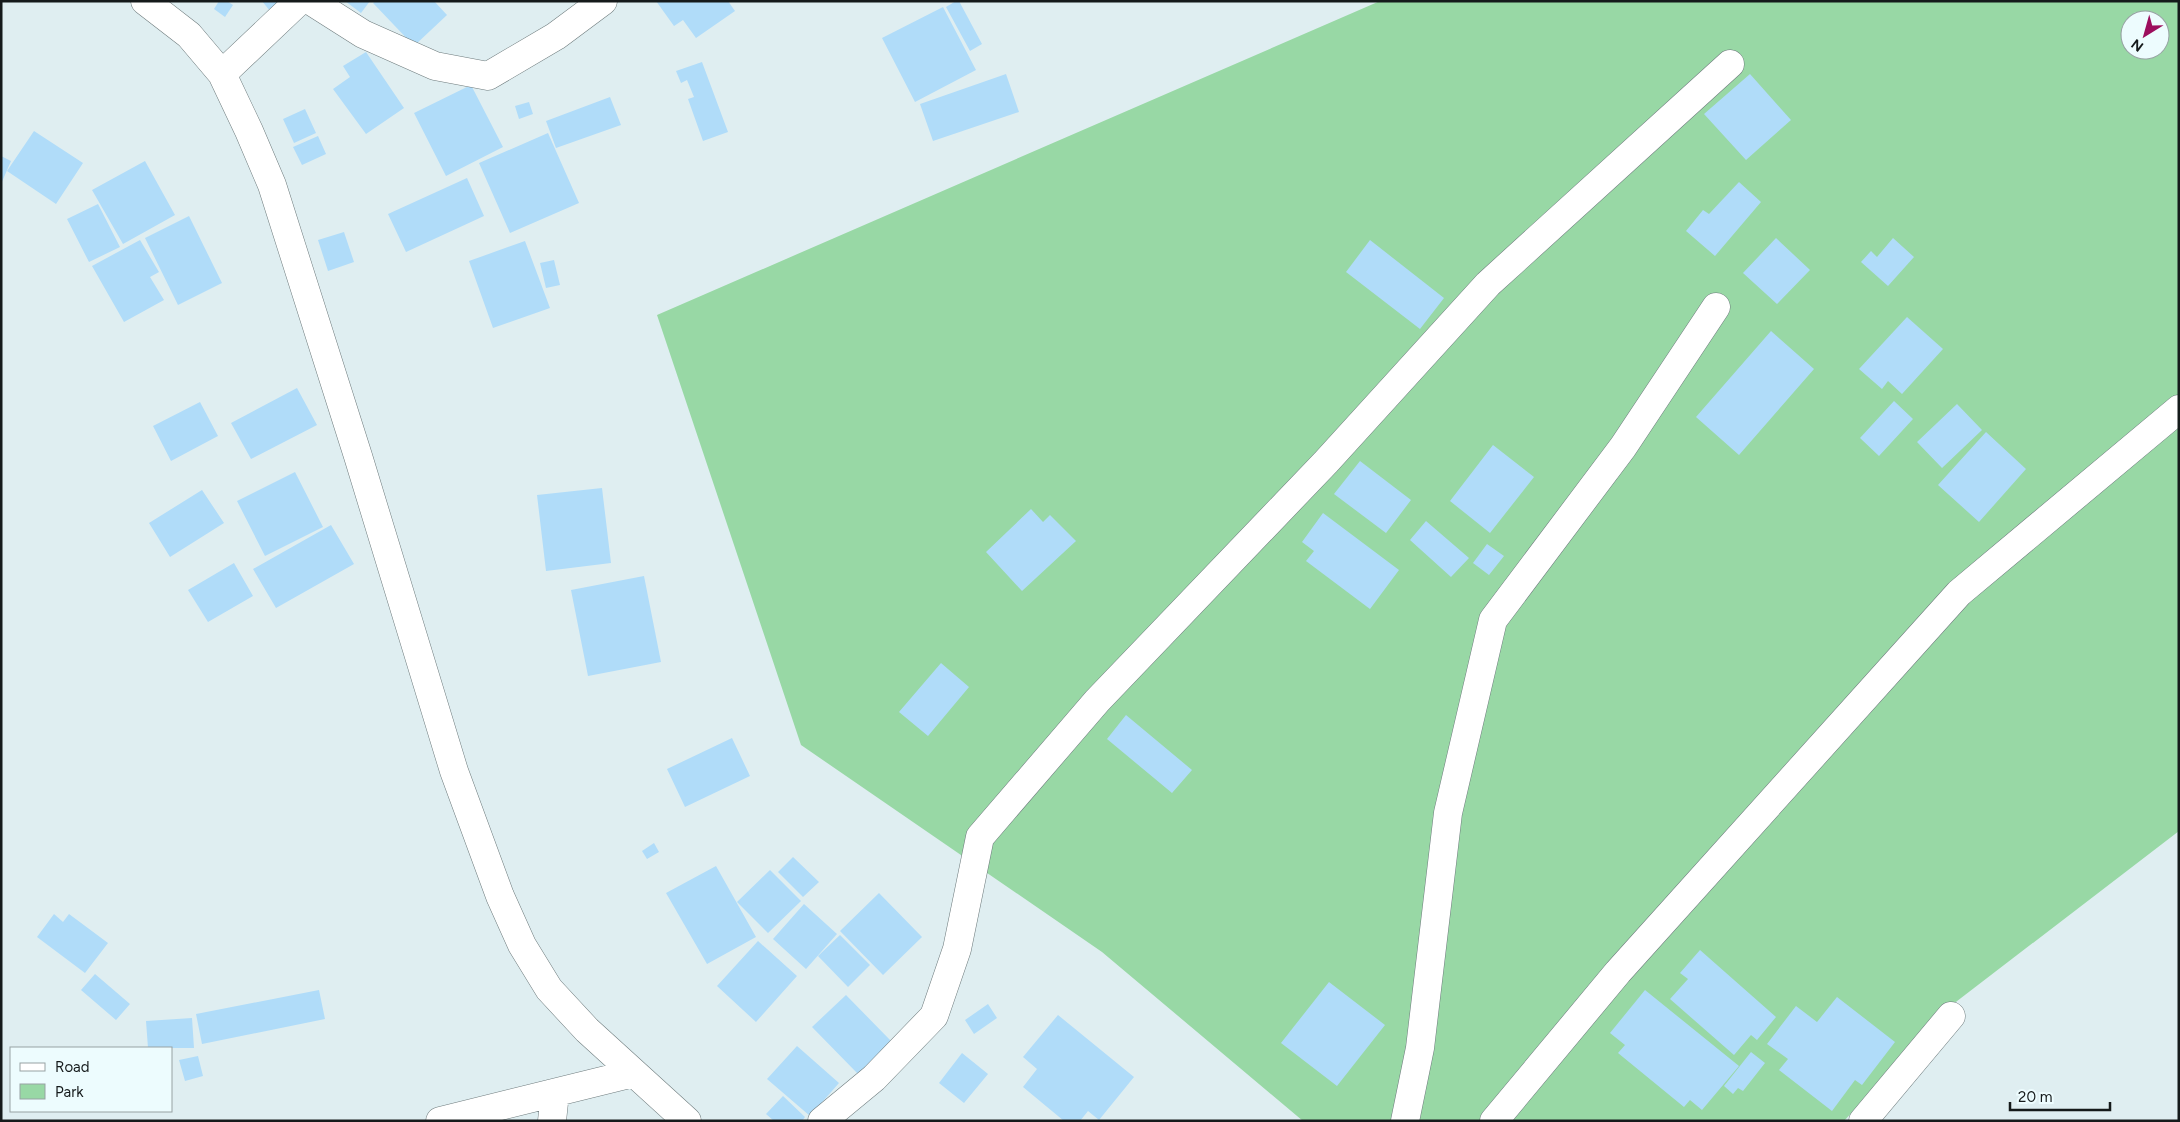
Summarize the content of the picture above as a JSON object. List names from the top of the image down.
{
  "legend": ["Road", "Park"],
  "scale_bar": "20 m",
  "north": "bottom left"
}
